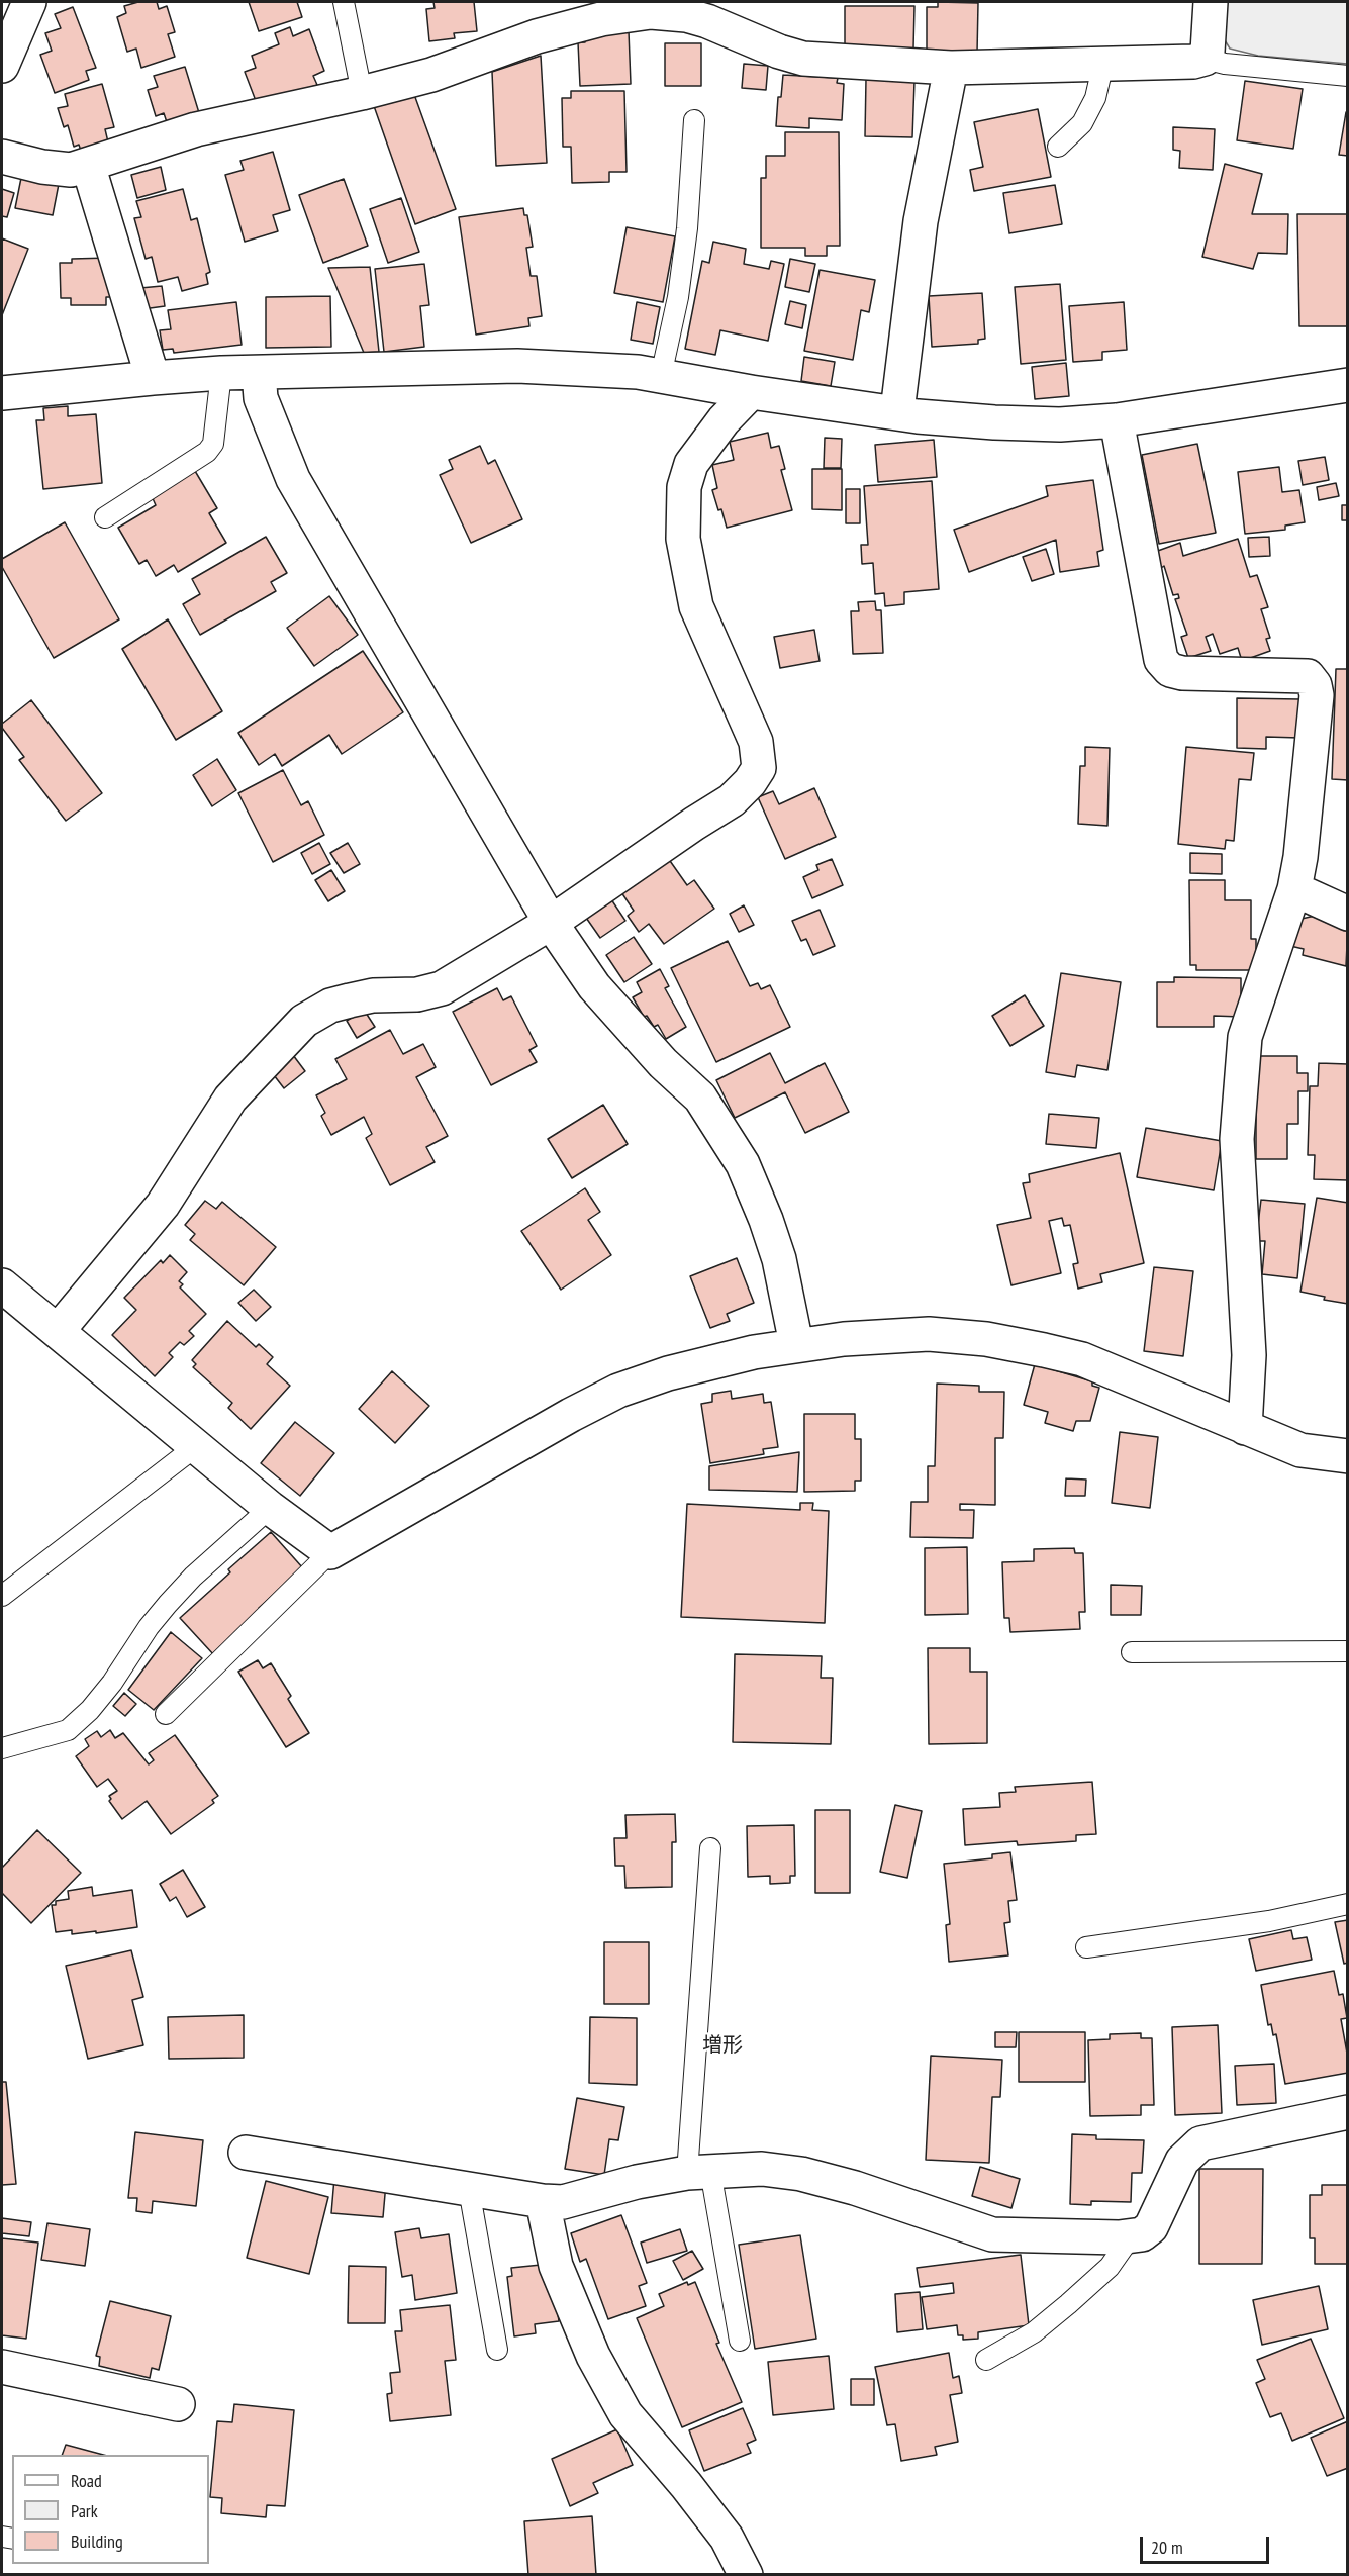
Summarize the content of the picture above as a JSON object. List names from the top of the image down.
{
  "districts": ["増形"],
  "legend": ["Road", "Park", "Building"],
  "scale_bar": "20 m"
}
